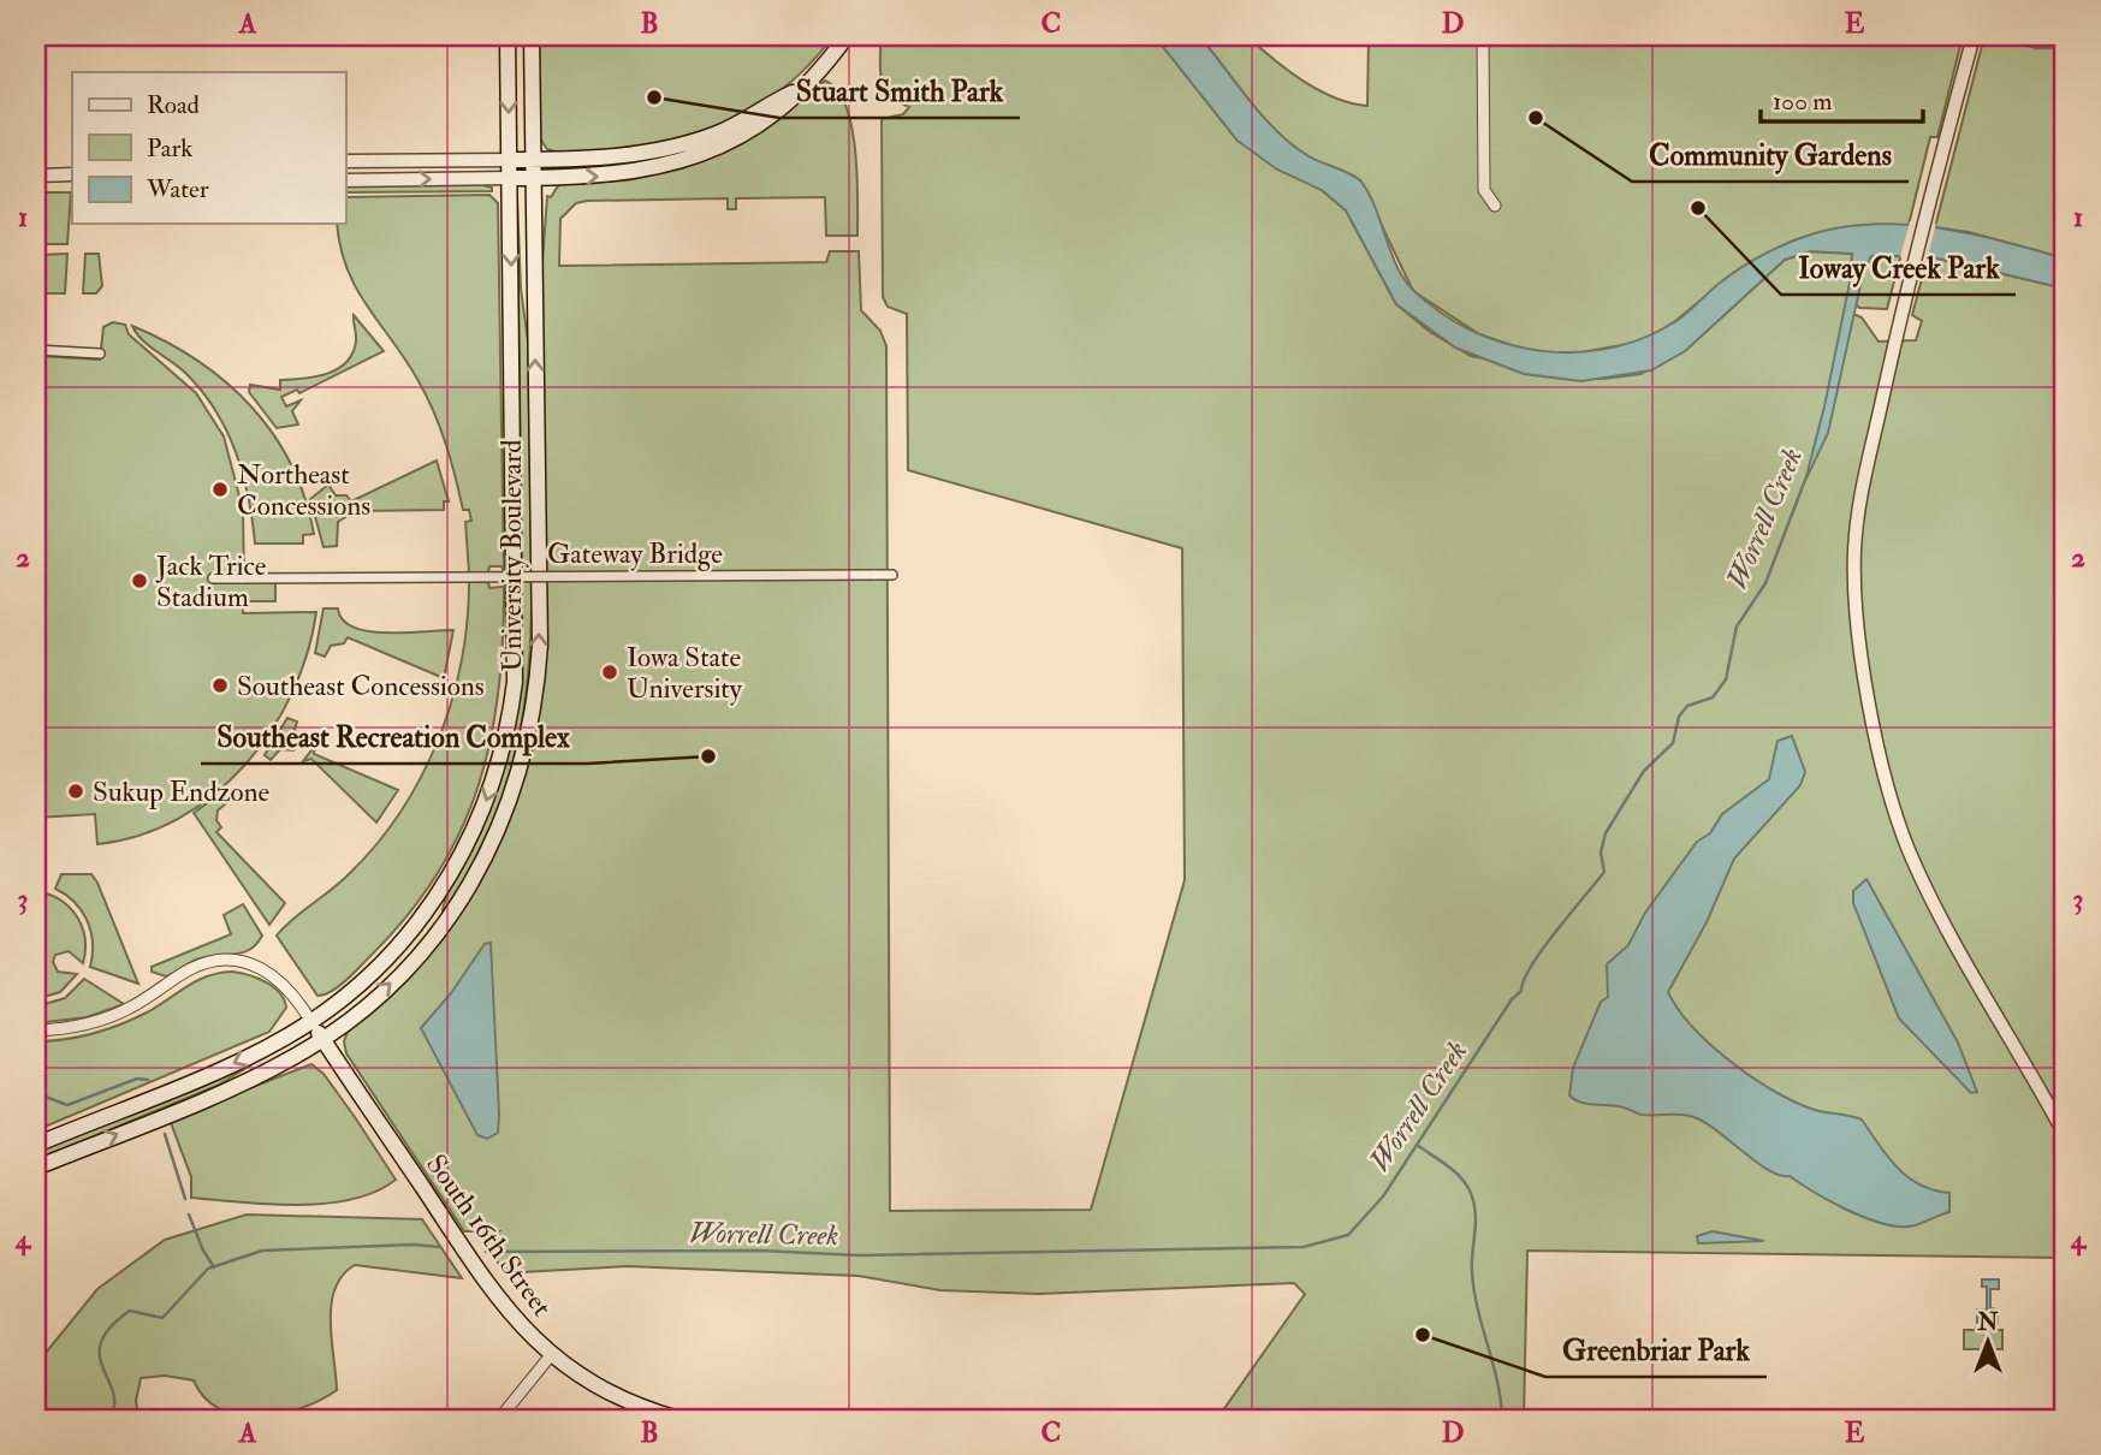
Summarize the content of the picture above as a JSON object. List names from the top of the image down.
{
  "streets": {
    "main road": ["University Boulevard", "South 16th Street"],
    "street": ["Gateway Bridge"]
  },
  "crossings": [
    ["University Boulevard", "South 16th Street"]
  ],
  "water": ["Worrell Creek"],
  "places": [
    "Stuart Smith Park",
    "Community Gardens",
    "Ioway Creek Park",
    "Northeast Concessions",
    "Jack Trice Stadium",
    "Iowa State University",
    "Southeast Concessions",
    "Southeast Recreation Complex",
    "Sukup Endzone",
    "Greenbriar Park"
  ],
  "legend": ["Road", "Park", "Water"],
  "scale_bar": "100 m",
  "north": "top",
  "grid": {
    "columns": [
      "A",
      "B",
      "C",
      "D",
      "E"
    ],
    "rows": [
      "1",
      "2",
      "3",
      "4"
    ]
  }
}
